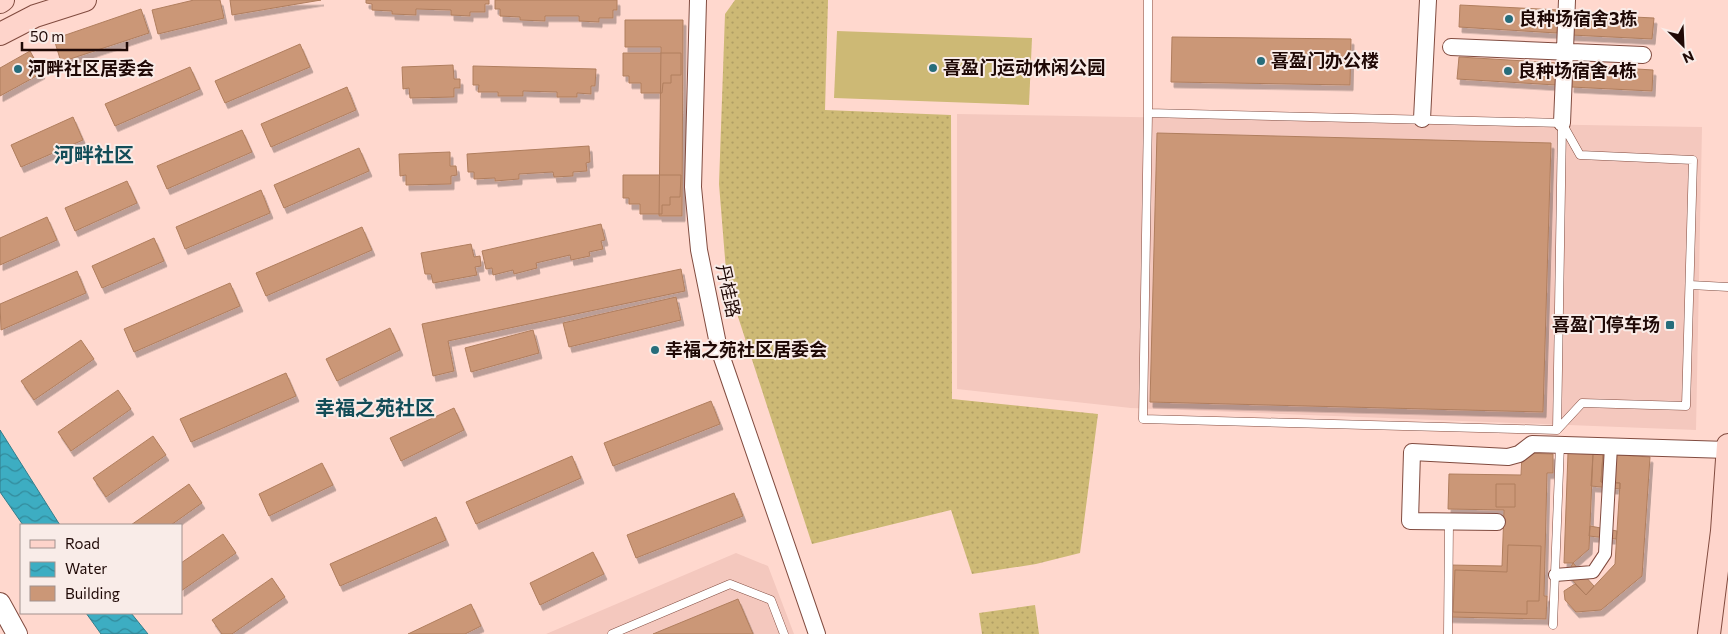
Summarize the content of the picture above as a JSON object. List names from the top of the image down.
{
  "streets": {
    "street": ["丹桂路"]
  },
  "districts": ["河畔社区", "幸福之苑社区"],
  "places": {
    "other": [
      "良种场宿舍3栋",
      "喜盈门办公楼",
      "喜盈门运动休闲公园",
      "河畔社区居委会",
      "良种场宿舍4栋",
      "幸福之苑社区居委会"
    ],
    "transit": ["喜盈门停车场"]
  },
  "legend": ["Road", "Water", "Building"],
  "scale_bar": "50 m",
  "north": "bottom right"
}
